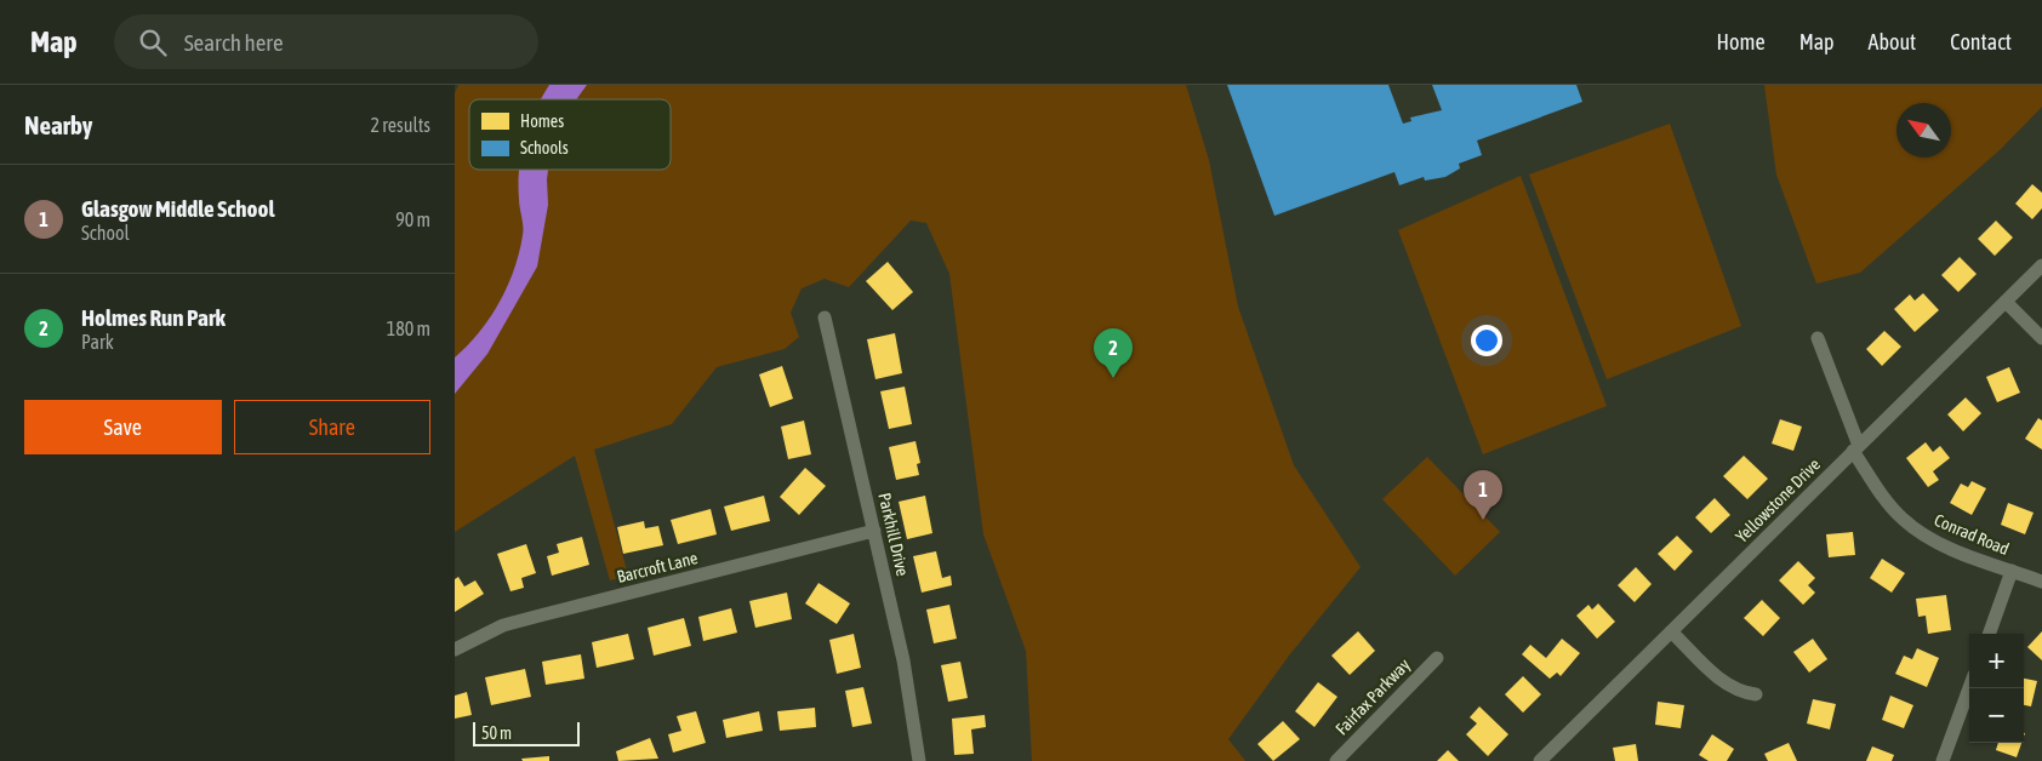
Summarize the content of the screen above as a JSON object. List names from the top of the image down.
{
  "streets": {
    "street": [
      "Yellowstone Drive",
      "Parkhill Drive",
      "Conrad Road",
      "Barcroft Lane",
      "Fairfax Parkway"
    ]
  },
  "crossings": [
    ["Yellowstone Drive", "Conrad Road"],
    ["Parkhill Drive", "Barcroft Lane"]
  ],
  "legend": ["Homes", "Schools"],
  "scale_bar": "50 m",
  "north": "top left",
  "page": {
    "header": "Map",
    "search": "Search here",
    "nav": [
      "Home",
      "Map",
      "About",
      "Contact"
    ],
    "heading": ["Nearby", "2 results"],
    "list": [
      {
        "mark": "1",
        "name": "Glasgow Middle School",
        "note": "School",
        "value": "90 m"
      },
      {
        "mark": "2",
        "name": "Holmes Run Park",
        "note": "Park",
        "value": "180 m"
      }
    ],
    "pins": ["2", "1"],
    "buttons": ["Save", "Share"],
    "map_buttons": ["+", "−"],
    "scale": "50 m"
  }
}
